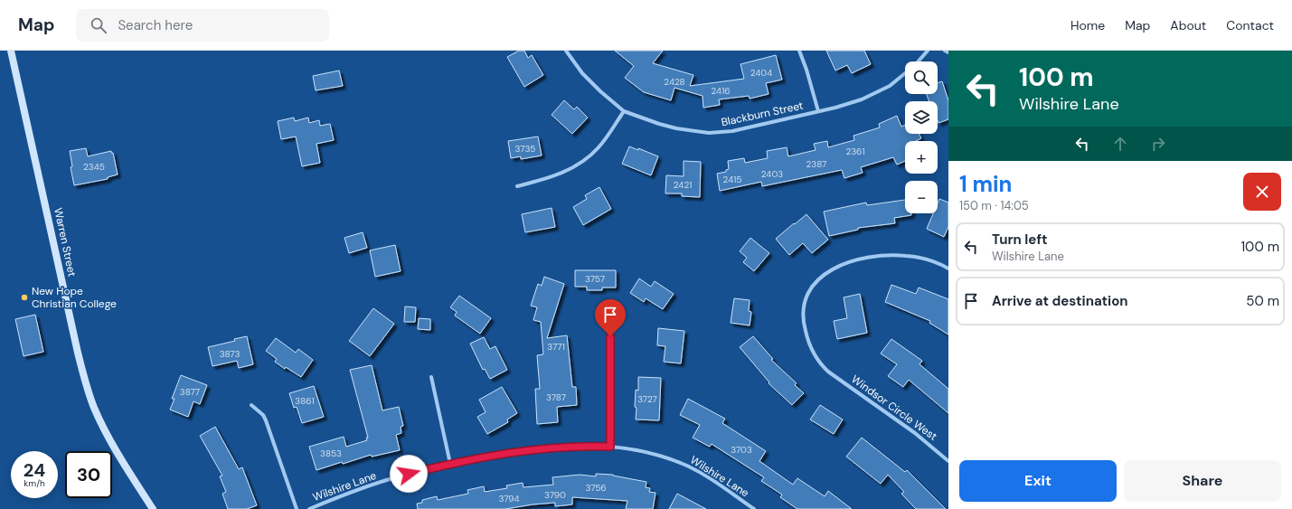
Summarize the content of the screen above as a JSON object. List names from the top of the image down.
{
  "streets": {
    "street": [
      "Blackburn Street",
      "Warren Street",
      "Windsor Circle West",
      "Wilshire Lane"
    ]
  },
  "places": ["New Hope Christian College"],
  "house_numbers": [
    "2404",
    "2428",
    "2416",
    "3735",
    "2361",
    "2387",
    "2345",
    "2403",
    "2415",
    "2421",
    "3757",
    "3771",
    "3873",
    "3877",
    "3787",
    "3727",
    "3861",
    "3703",
    "3853",
    "3756",
    "3790",
    "3794"
  ],
  "page": {
    "header": "Map",
    "search": "Search here",
    "nav": [
      "Home",
      "Map",
      "About",
      "Contact"
    ],
    "turn": ["100 m", "Wilshire Lane"],
    "map_buttons": ["+", "−"],
    "heading": ["1 min", "150 m · 14:05"],
    "list": [
      {
        "name": "Turn left",
        "note": "Wilshire Lane",
        "value": "100 m"
      },
      {
        "name": "Arrive at destination",
        "value": "50 m"
      }
    ],
    "speed": "24 km/h",
    "limit": "30",
    "buttons": ["Exit", "Share"]
  }
}
